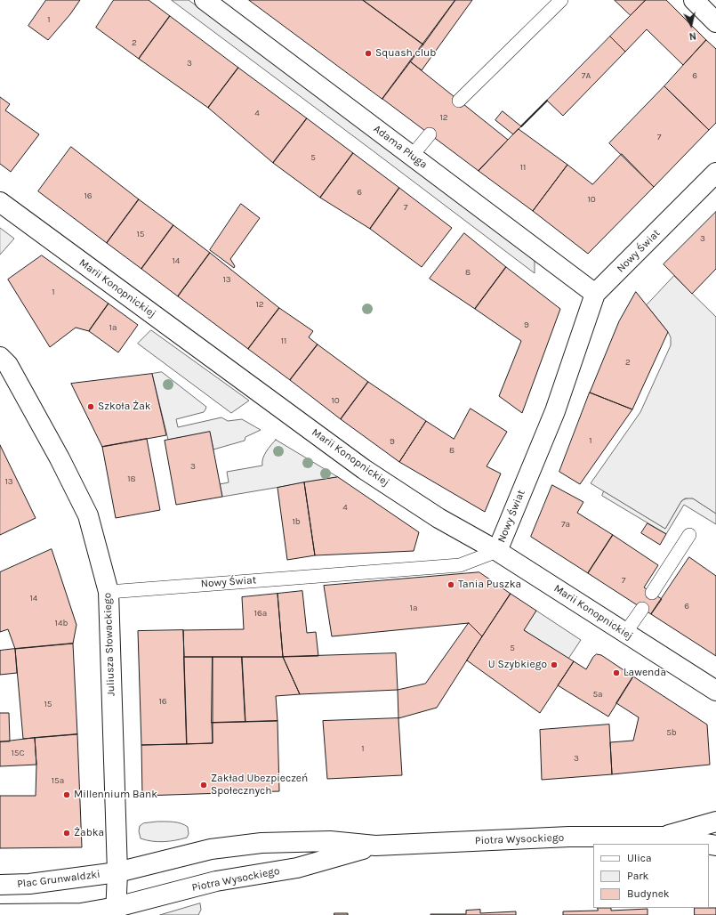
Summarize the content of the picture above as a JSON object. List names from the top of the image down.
{
  "streets": {
    "street": [
      "Adama Pługa",
      "Nowy Świat",
      "Marii Konopnickiej",
      "Juliusza Słowackiego",
      "Piotra Wysockiego",
      "Plac Grunwaldzki"
    ]
  },
  "crossings": [
    ["Adama Pługa", "Nowy Świat"],
    ["Nowy Świat", "Marii Konopnickiej"],
    ["Nowy Świat", "Juliusza Słowackiego"],
    ["Juliusza Słowackiego", "Piotra Wysockiego"],
    ["Juliusza Słowackiego", "Plac Grunwaldzki"],
    ["Piotra Wysockiego", "Plac Grunwaldzki"]
  ],
  "places": [
    "Squash club",
    "Szkoła Żak",
    "Tania Puszka",
    "U Szybkiego",
    "Lawenda",
    "Zakład Ubezpieczeń Społecznych",
    "Millennium Bank",
    "Żabka"
  ],
  "house_numbers": [
    "1",
    "2",
    "3",
    "7A",
    "6",
    "4",
    "12",
    "7",
    "5",
    "11",
    "6",
    "16",
    "10",
    "7",
    "15",
    "3",
    "14",
    "8",
    "13",
    "1",
    "12",
    "9",
    "1a",
    "11",
    "2",
    "10",
    "1",
    "9",
    "8",
    "3",
    "18",
    "13",
    "4",
    "1b",
    "7a",
    "7",
    "14",
    "6",
    "1a",
    "16a",
    "14b",
    "5",
    "5a",
    "16",
    "15",
    "5b",
    "1",
    "15C",
    "3",
    "15a"
  ],
  "legend": ["Ulica", "Park", "Budynek"],
  "north": "bottom"
}
